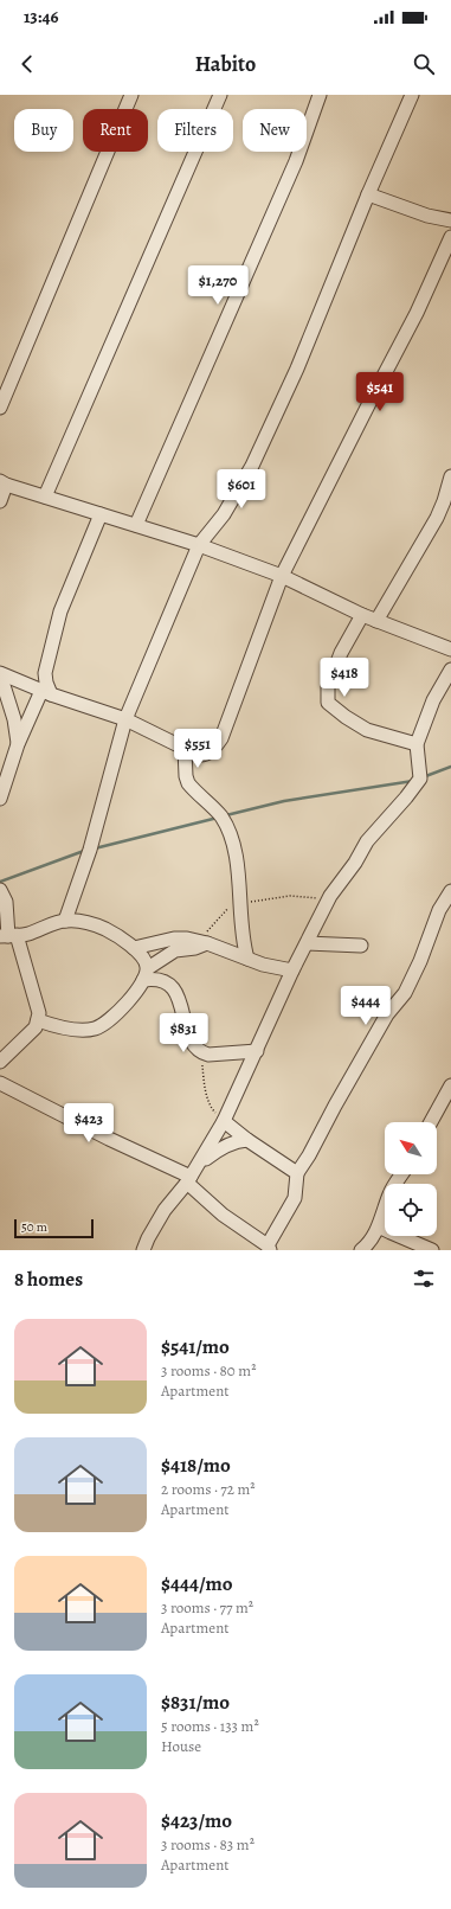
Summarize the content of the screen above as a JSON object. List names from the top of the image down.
{
  "scale_bar": "50 m",
  "north": "top left",
  "page": {
    "status": "13:46",
    "header": "Habito",
    "chip": [
      "Buy",
      "Rent",
      "Filters",
      "New"
    ],
    "price": [
      "$1,270",
      "$541",
      "$601",
      "$418",
      "$551",
      "$444",
      "$831",
      "$423"
    ],
    "scale": "50 m",
    "heading": "8 homes",
    "list": [
      {
        "name": "$541/mo",
        "note": "3 rooms · 80 m² · Apartment"
      },
      {
        "name": "$418/mo",
        "note": "2 rooms · 72 m² · Apartment"
      },
      {
        "name": "$444/mo",
        "note": "3 rooms · 77 m² · Apartment"
      },
      {
        "name": "$831/mo",
        "note": "5 rooms · 133 m² · House"
      },
      {
        "name": "$423/mo",
        "note": "3 rooms · 83 m² · Apartment"
      }
    ]
  }
}
